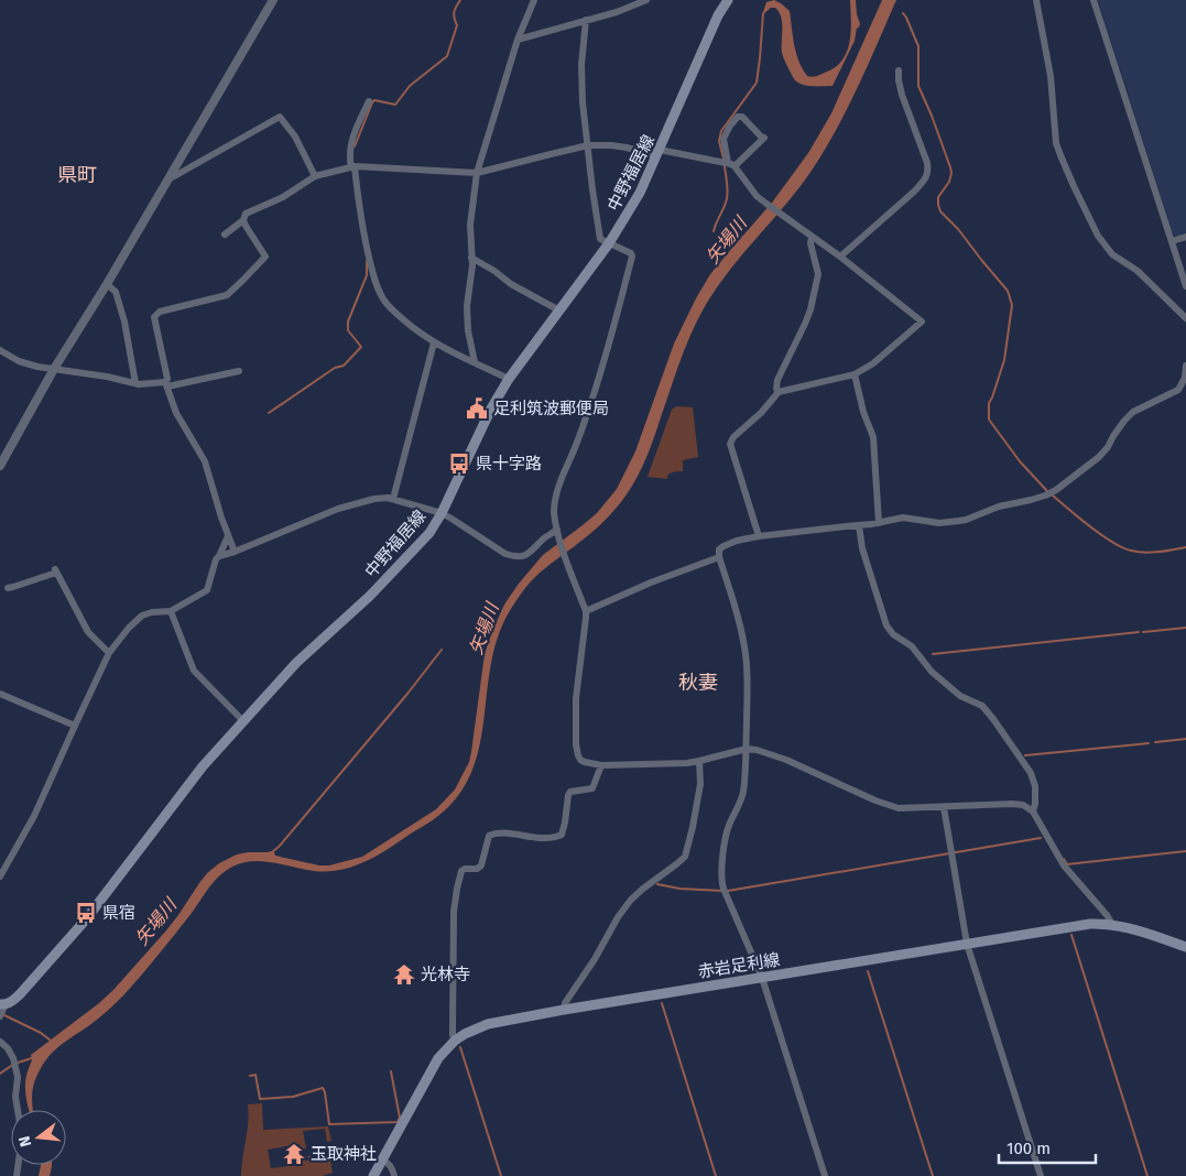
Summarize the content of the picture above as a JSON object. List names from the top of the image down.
{
  "streets": {
    "main road": ["中野福居線", "赤岩足利線"]
  },
  "districts": ["県町", "秋妻"],
  "water": ["矢場川"],
  "places": {
    "public building": ["足利筑波郵便局"],
    "bus stop": ["県十字路", "県宿"],
    "temple": ["光林寺", "玉取神社"]
  },
  "scale_bar": "100 m",
  "north": "left"
}
